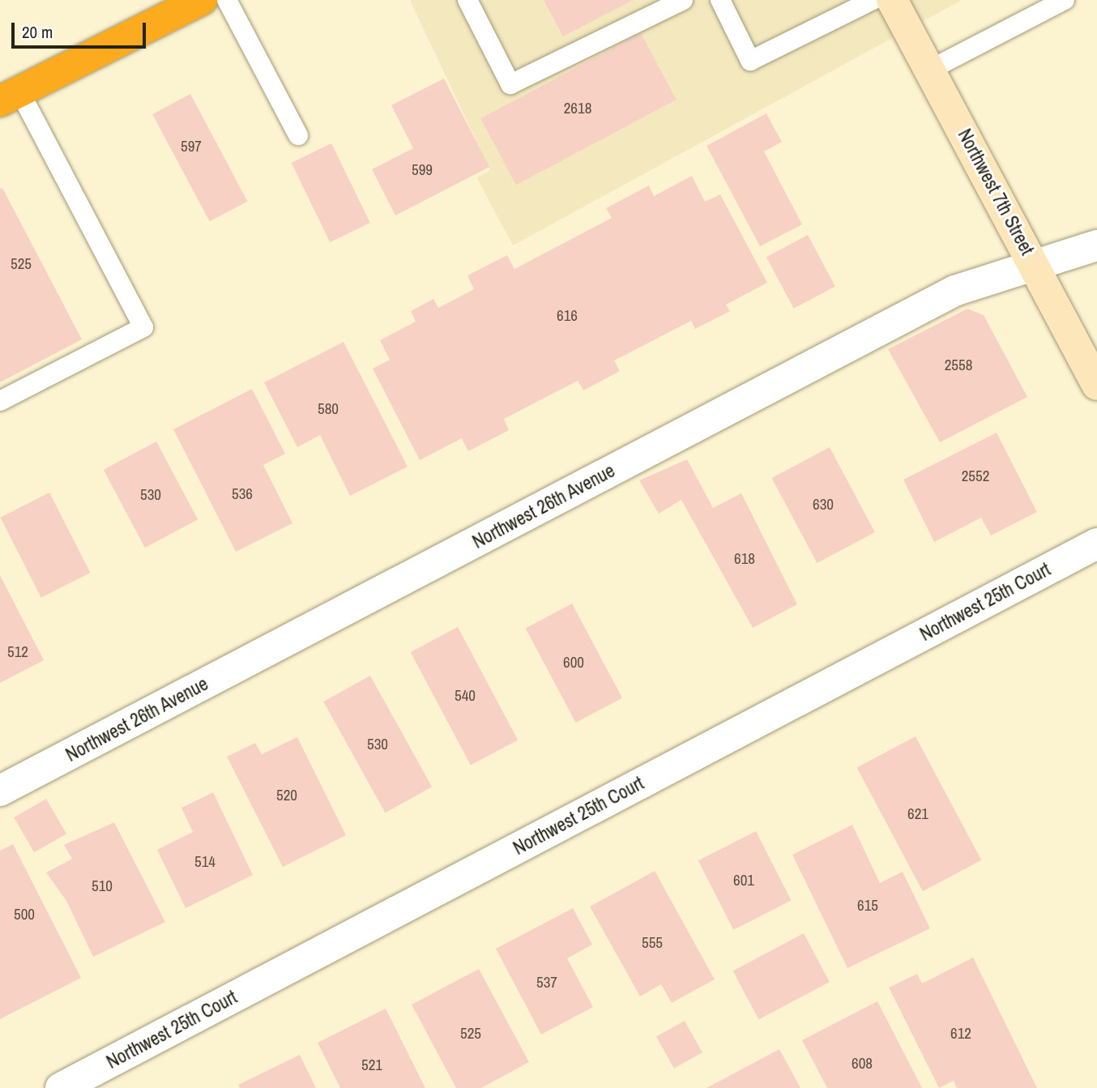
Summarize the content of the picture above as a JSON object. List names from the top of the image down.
{
  "streets": {
    "main road": ["Northwest 7th Street"],
    "street": ["Northwest 26th Avenue", "Northwest 25th Court"]
  },
  "crossings": [
    ["Northwest 7th Street", "Northwest 26th Avenue"]
  ],
  "house_numbers": [
    "2618",
    "597",
    "599",
    "525",
    "616",
    "2558",
    "580",
    "2552",
    "536",
    "530",
    "630",
    "618",
    "512",
    "600",
    "540",
    "530",
    "520",
    "621",
    "514",
    "601",
    "510",
    "615",
    "500",
    "555",
    "537",
    "525",
    "612",
    "608",
    "521"
  ],
  "scale_bar": "20 m"
}
